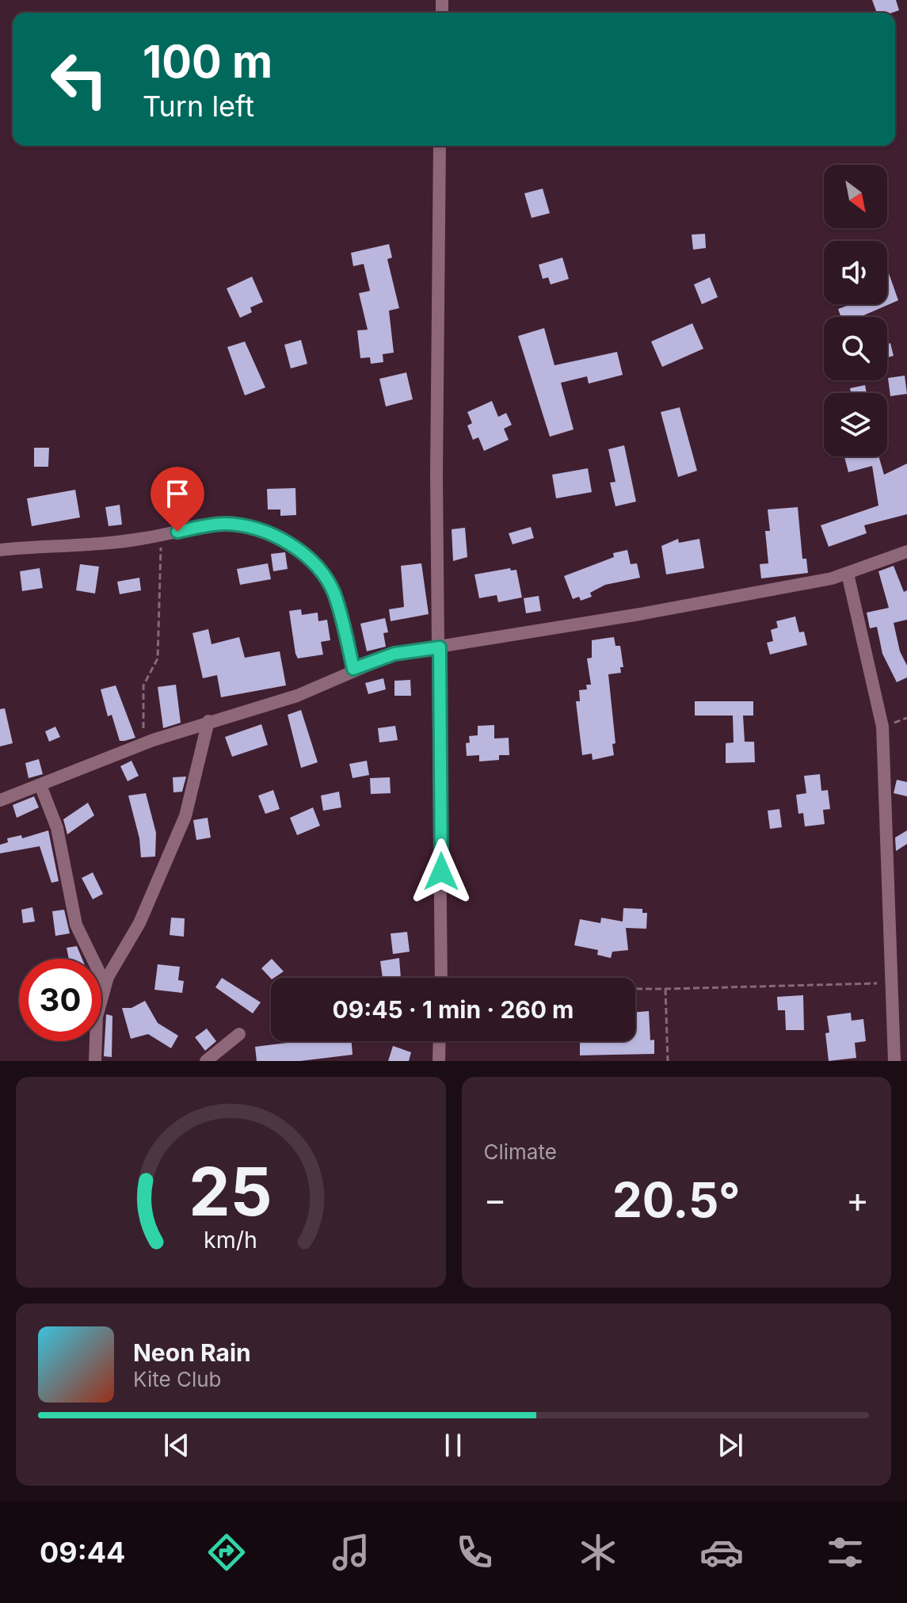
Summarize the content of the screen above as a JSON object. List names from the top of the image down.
{
  "north": "bottom right",
  "page": {
    "turn": ["100 m", "Turn left"],
    "limit": "30",
    "trip": "09:45 · 1 min · 260 m",
    "tile": "Climate",
    "heat": ["−", "20.5°", "+"],
    "song": ["Neon Rain", "Kite Club"],
    "tabs": "09:44",
    "gauge": ["25", "km/h"]
  }
}
